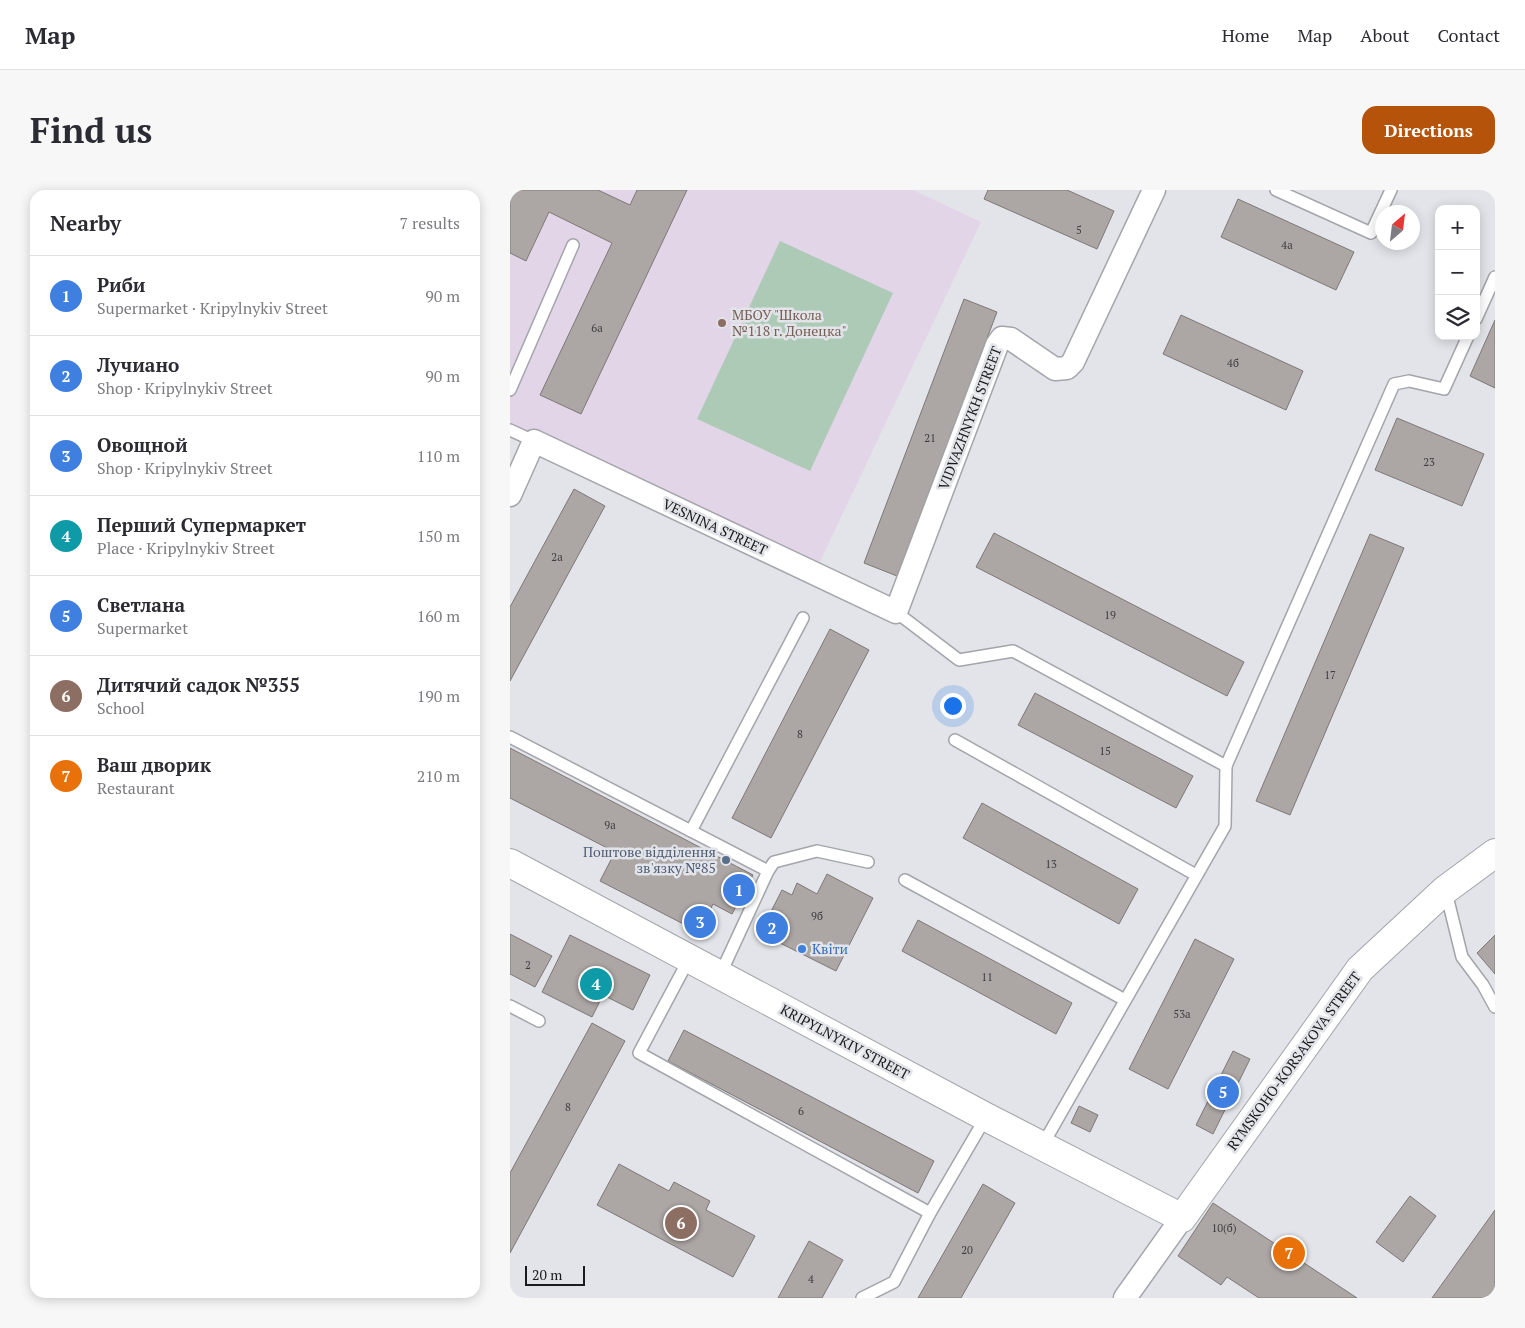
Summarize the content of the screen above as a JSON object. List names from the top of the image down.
{
  "streets": {
    "street": [
      "VIDVAZHNYKH STREET",
      "VESNINA STREET",
      "KRIPYLNYKIV STREET",
      "RYMSKOHO-KORSAKOVA STREET"
    ]
  },
  "crossings": [
    ["VIDVAZHNYKH STREET", "VESNINA STREET"],
    ["KRIPYLNYKIV STREET", "RYMSKOHO-KORSAKOVA STREET"]
  ],
  "places": ["МБОУ \"Школа №118 г. Донецка\"", "Поштове відділення зв'язку №85", "Квіти"],
  "house_numbers": [
    "5",
    "4а",
    "6а",
    "4б",
    "21",
    "23",
    "2а",
    "19",
    "17",
    "8",
    "15",
    "9а",
    "13",
    "9б",
    "2",
    "11",
    "53а",
    "8",
    "6",
    "10(б)",
    "20",
    "4"
  ],
  "scale_bar": "20 m",
  "north": "top right",
  "page": {
    "header": "Map",
    "nav": [
      "Home",
      "Map",
      "About",
      "Contact"
    ],
    "buttons": "Directions",
    "title": "Find us",
    "heading": ["Nearby", "7 results"],
    "map_buttons": ["+", "−"],
    "list": [
      {
        "mark": "1",
        "name": "Риби",
        "note": "Supermarket · Kripylnykiv Street",
        "value": "90 m"
      },
      {
        "mark": "2",
        "name": "Лучиано",
        "note": "Shop · Kripylnykiv Street",
        "value": "90 m"
      },
      {
        "mark": "3",
        "name": "Овощной",
        "note": "Shop · Kripylnykiv Street",
        "value": "110 m"
      },
      {
        "mark": "4",
        "name": "Перший Супермаркет",
        "note": "Place · Kripylnykiv Street",
        "value": "150 m"
      },
      {
        "mark": "5",
        "name": "Светлана",
        "note": "Supermarket",
        "value": "160 m"
      },
      {
        "mark": "6",
        "name": "Дитячий садок №355",
        "note": "School",
        "value": "190 m"
      },
      {
        "mark": "7",
        "name": "Ваш дворик",
        "note": "Restaurant",
        "value": "210 m"
      }
    ],
    "pins": [
      "1",
      "3",
      "2",
      "4",
      "5",
      "6",
      "7"
    ],
    "scale": "20 m"
  }
}
